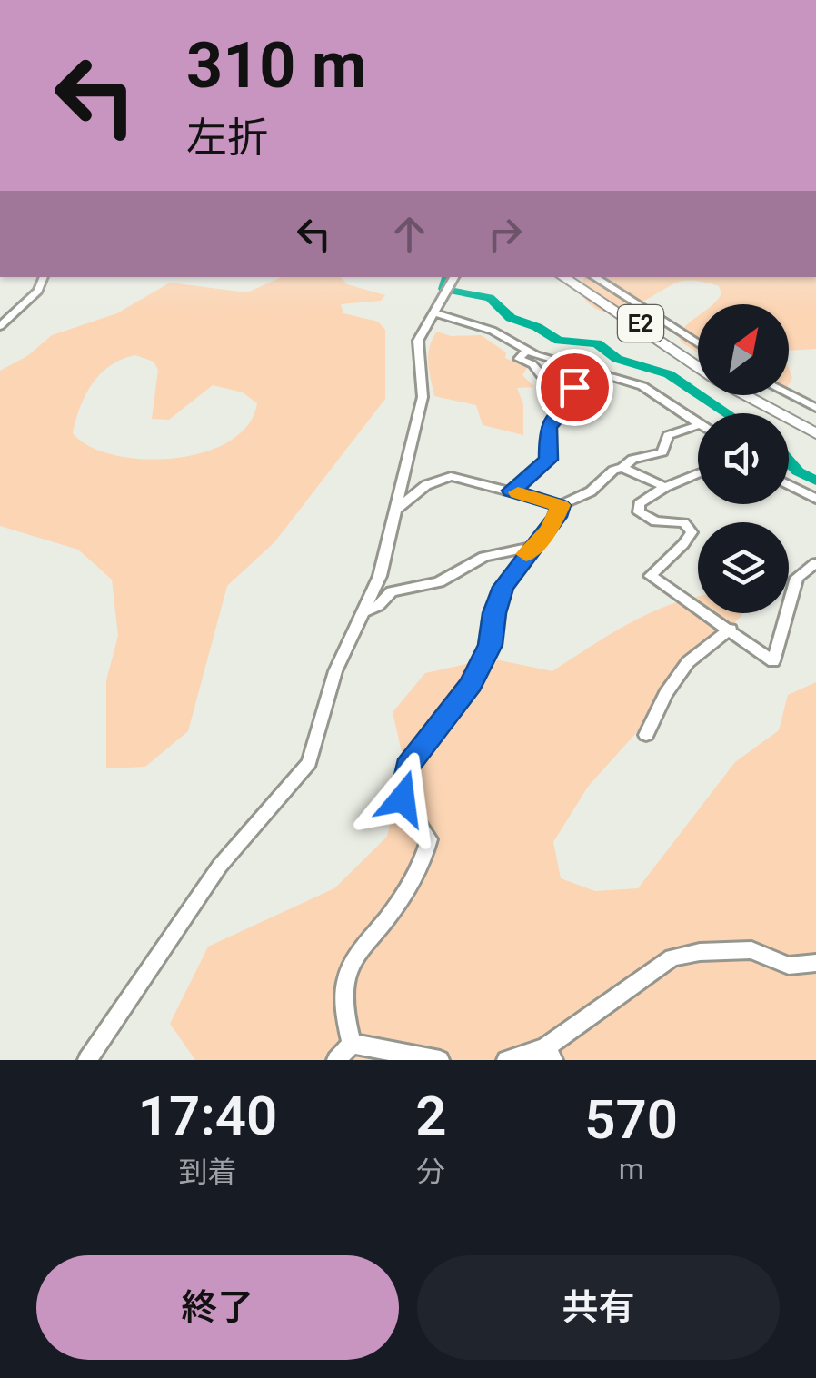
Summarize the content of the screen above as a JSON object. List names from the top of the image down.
{
  "streets": {
    "highway": ["E2"]
  },
  "north": "top right",
  "page": {
    "turn": ["310 m", "左折"],
    "eta": [
      "17:40",
      "到着",
      "2",
      "分",
      "570",
      "m"
    ],
    "buttons": ["終了", "共有"]
  }
}
